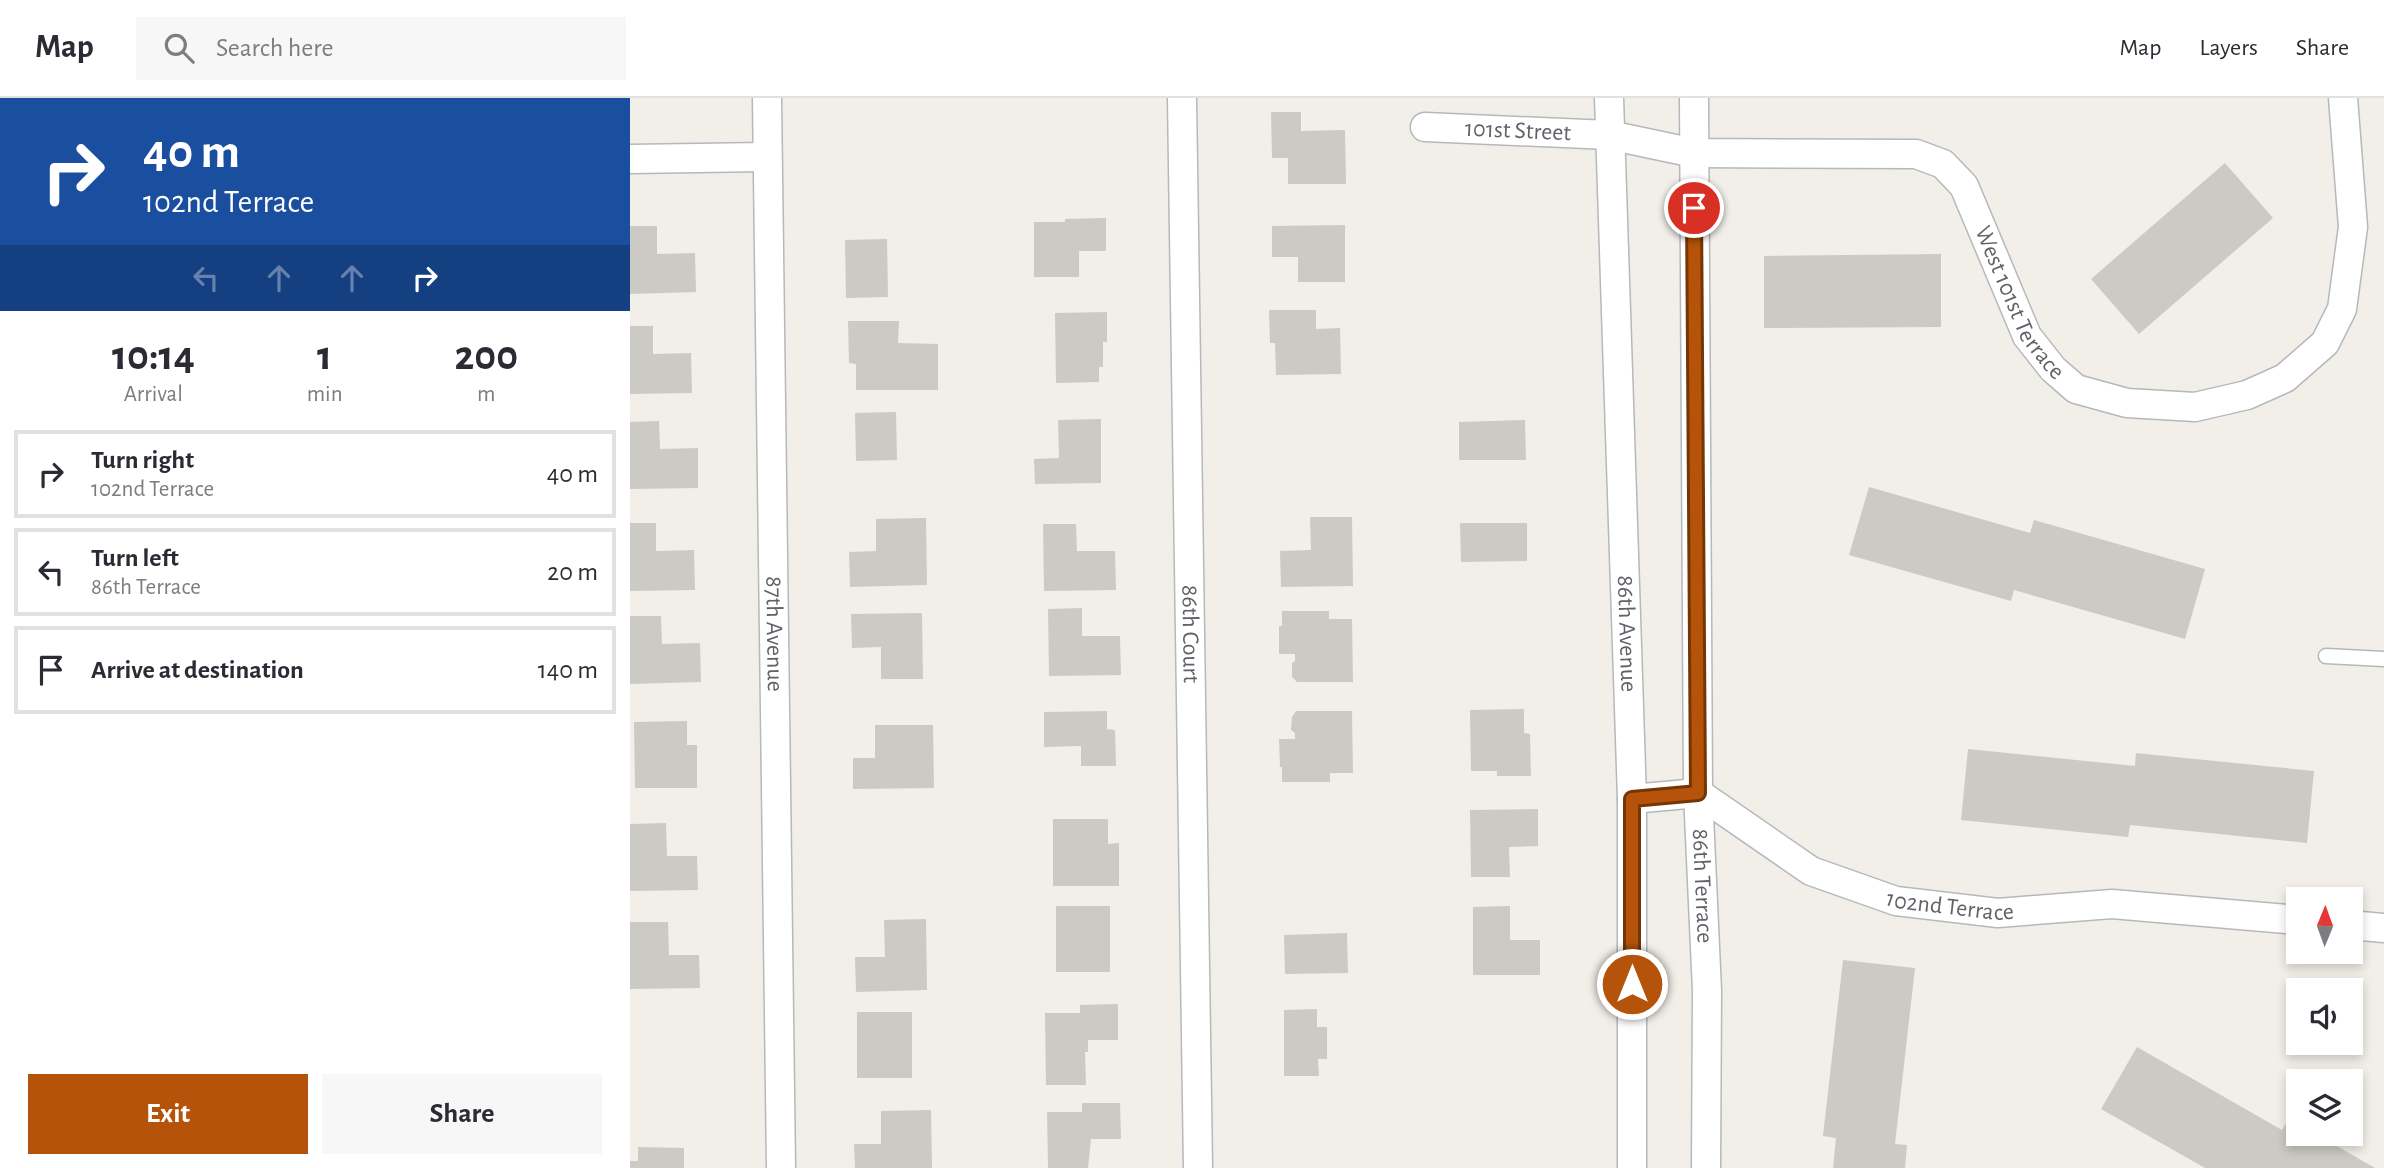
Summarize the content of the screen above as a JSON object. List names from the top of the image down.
{
  "streets": {
    "street": [
      "101st Street",
      "West 101st Terrace",
      "87th Avenue",
      "86th Court",
      "86th Avenue",
      "86th Terrace",
      "102nd Terrace"
    ]
  },
  "crossings": [
    ["101st Street", "West 101st Terrace"],
    ["101st Street", "86th Avenue"],
    ["West 101st Terrace", "86th Avenue"],
    ["West 101st Terrace", "86th Terrace"],
    ["86th Terrace", "102nd Terrace"]
  ],
  "north": "top",
  "page": {
    "header": "Map",
    "search": "Search here",
    "nav": ["Map", "Layers", "Share"],
    "turn": ["40 m", "102nd Terrace"],
    "eta": [
      "10:14",
      "Arrival",
      "1",
      "min",
      "200",
      "m"
    ],
    "list": [
      {
        "name": "Turn right",
        "note": "102nd Terrace",
        "value": "40 m"
      },
      {
        "name": "Turn left",
        "note": "86th Terrace",
        "value": "20 m"
      },
      {
        "name": "Arrive at destination",
        "value": "140 m"
      }
    ],
    "buttons": ["Exit", "Share"]
  }
}
